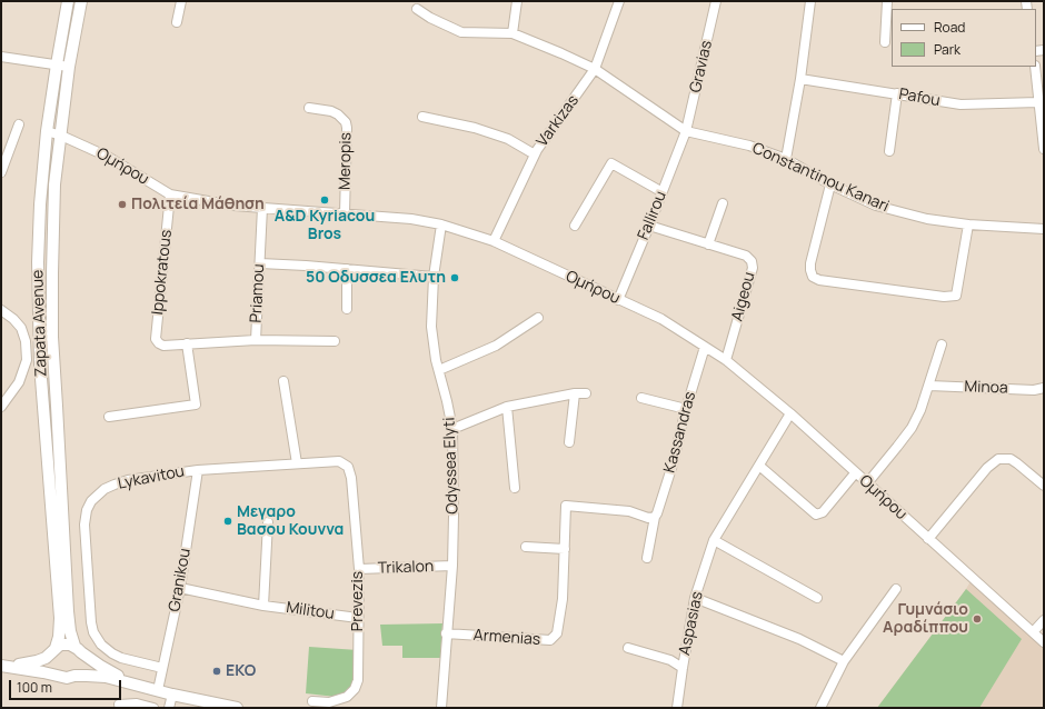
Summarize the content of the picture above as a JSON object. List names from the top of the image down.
{
  "streets": {
    "main road": ["Zapata Avenue"],
    "street": [
      "Gravias",
      "Pafou",
      "Varkizas",
      "Meropis",
      "Ομήρου",
      "Constantinou Kanari",
      "Fallirou",
      "Ippokratous",
      "Priamou",
      "Aigeou",
      "Minoa",
      "Kassandras",
      "Odyssea Elyti",
      "Lykavitou",
      "Trikalon",
      "Granikou",
      "Prevezis",
      "Militou",
      "Aspasias",
      "Armenias"
    ]
  },
  "crossings": [
    ["Gravias", "Constantinou Kanari"],
    ["Gravias", "Fallirou"],
    ["Varkizas", "Ομήρου"],
    ["Varkizas", "Constantinou Kanari"],
    ["Meropis", "Ομήρου"],
    ["Ομήρου", "Fallirou"],
    ["Ομήρου", "Ippokratous"],
    ["Ομήρου", "Priamou"],
    ["Ομήρου", "Aigeou"],
    ["Ομήρου", "Zapata Avenue"],
    ["Ομήρου", "Kassandras"],
    ["Ομήρου", "Odyssea Elyti"],
    ["Ομήρου", "Aspasias"],
    ["Constantinou Kanari", "Fallirou"],
    ["Fallirou", "Aigeou"],
    ["Ippokratous", "Priamou"],
    ["Kassandras", "Armenias"],
    ["Odyssea Elyti", "Trikalon"],
    ["Odyssea Elyti", "Armenias"],
    ["Lykavitou", "Granikou"],
    ["Lykavitou", "Prevezis"],
    ["Trikalon", "Prevezis"],
    ["Granikou", "Militou"],
    ["Prevezis", "Militou"]
  ],
  "places": [
    "A&D Kyriacou Bros",
    "Πολιτεία Μάθηση",
    "50 Οδυσσεα Ελυτη",
    "Μεγαρο Βασου Κουννα",
    "Γυμνάσιο Αραδίππου",
    "EKO"
  ],
  "legend": ["Road", "Park"],
  "scale_bar": "100 m"
}
